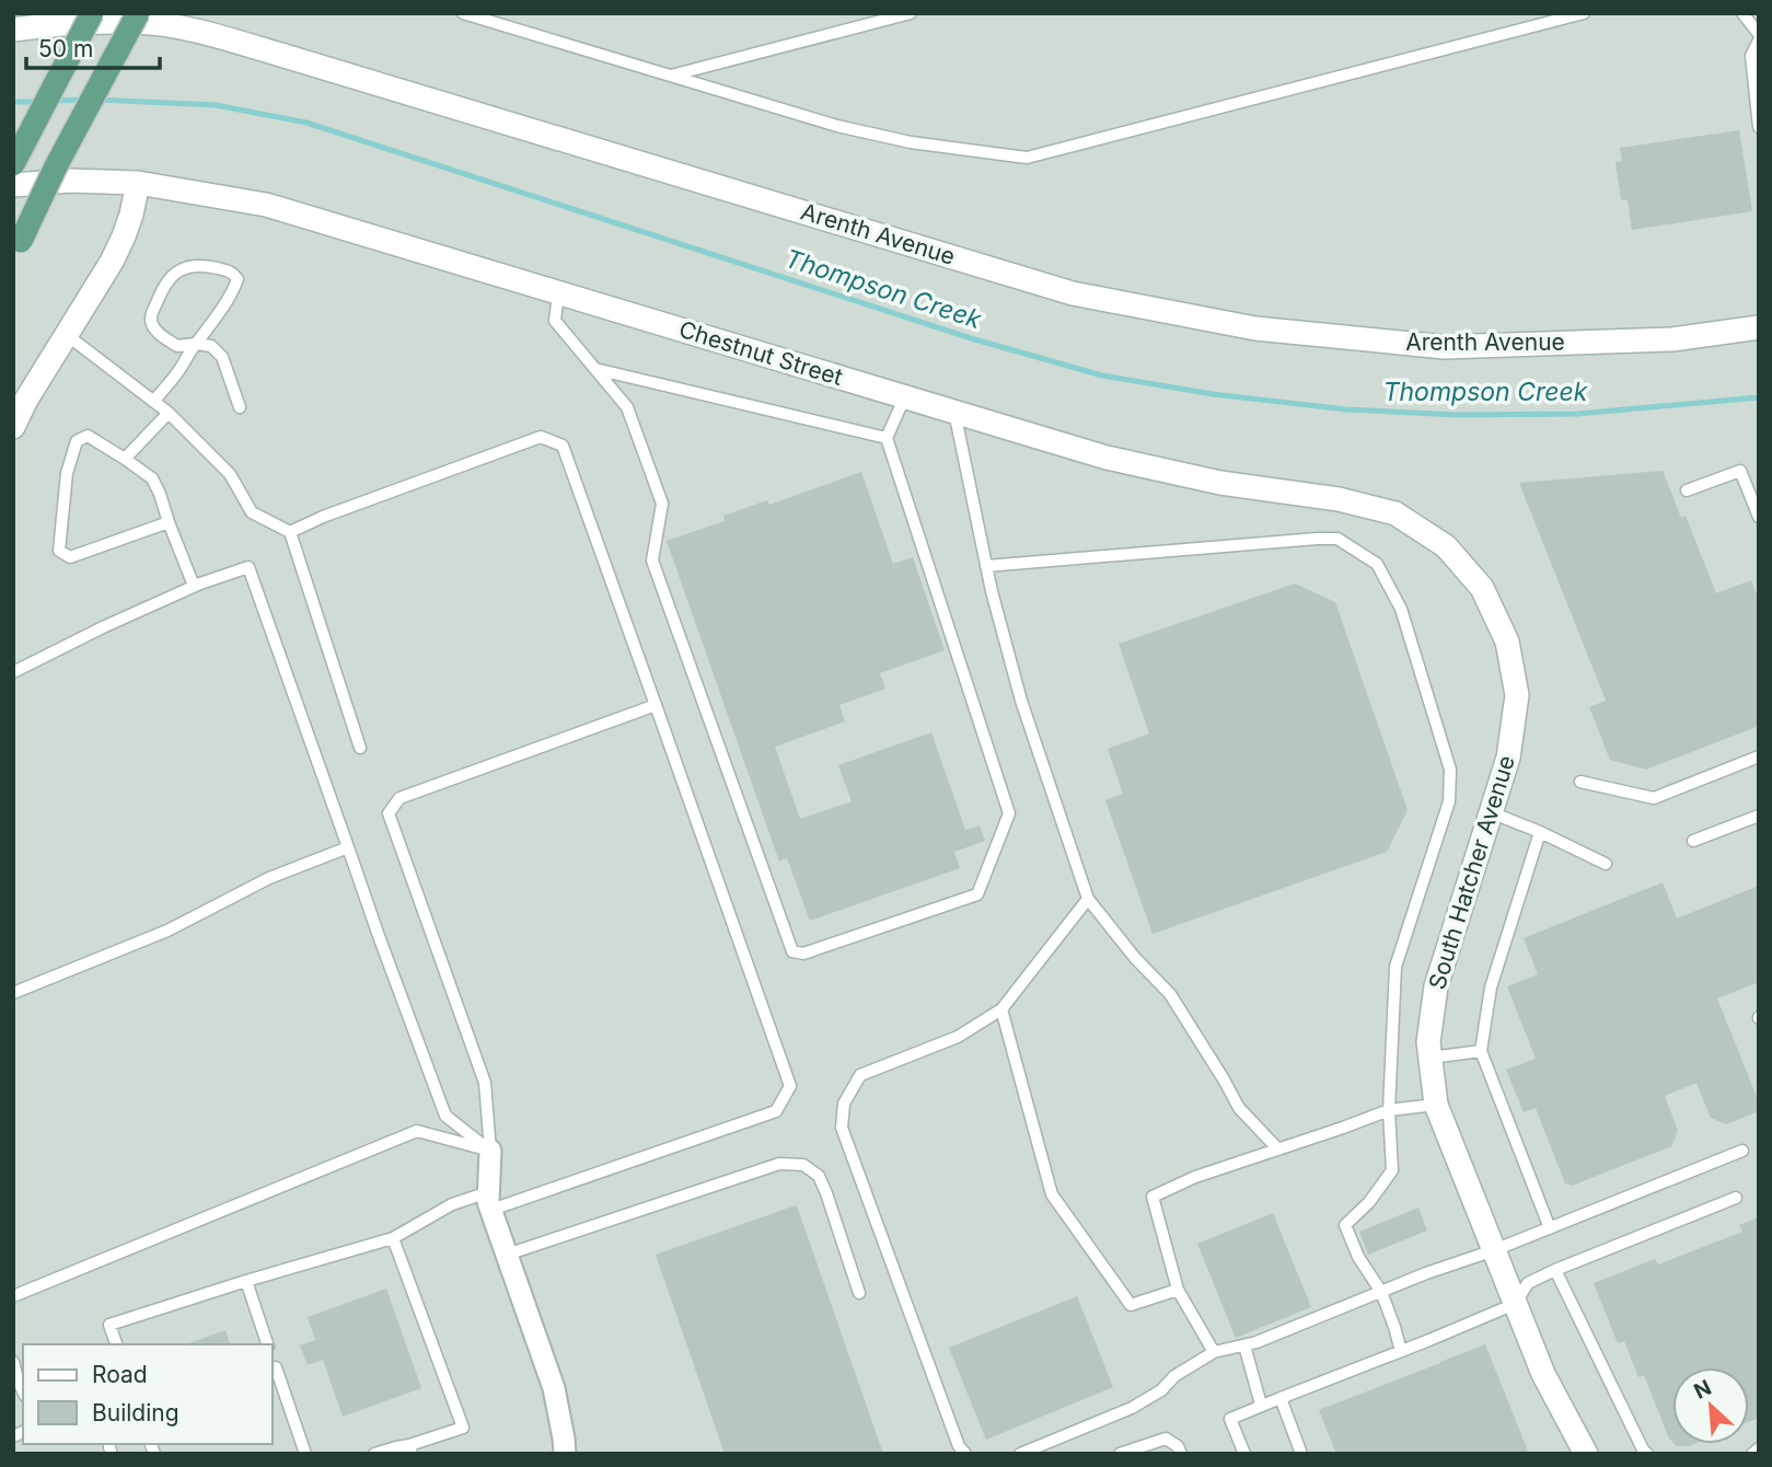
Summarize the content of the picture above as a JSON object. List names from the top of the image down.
{
  "streets": {
    "street": ["Arenth Avenue", "Chestnut Street", "South Hatcher Avenue"]
  },
  "crossings": [
    ["Chestnut Street", "South Hatcher Avenue"]
  ],
  "water": ["Thompson Creek"],
  "legend": ["Road", "Building"],
  "scale_bar": "50 m",
  "north": "top left"
}
